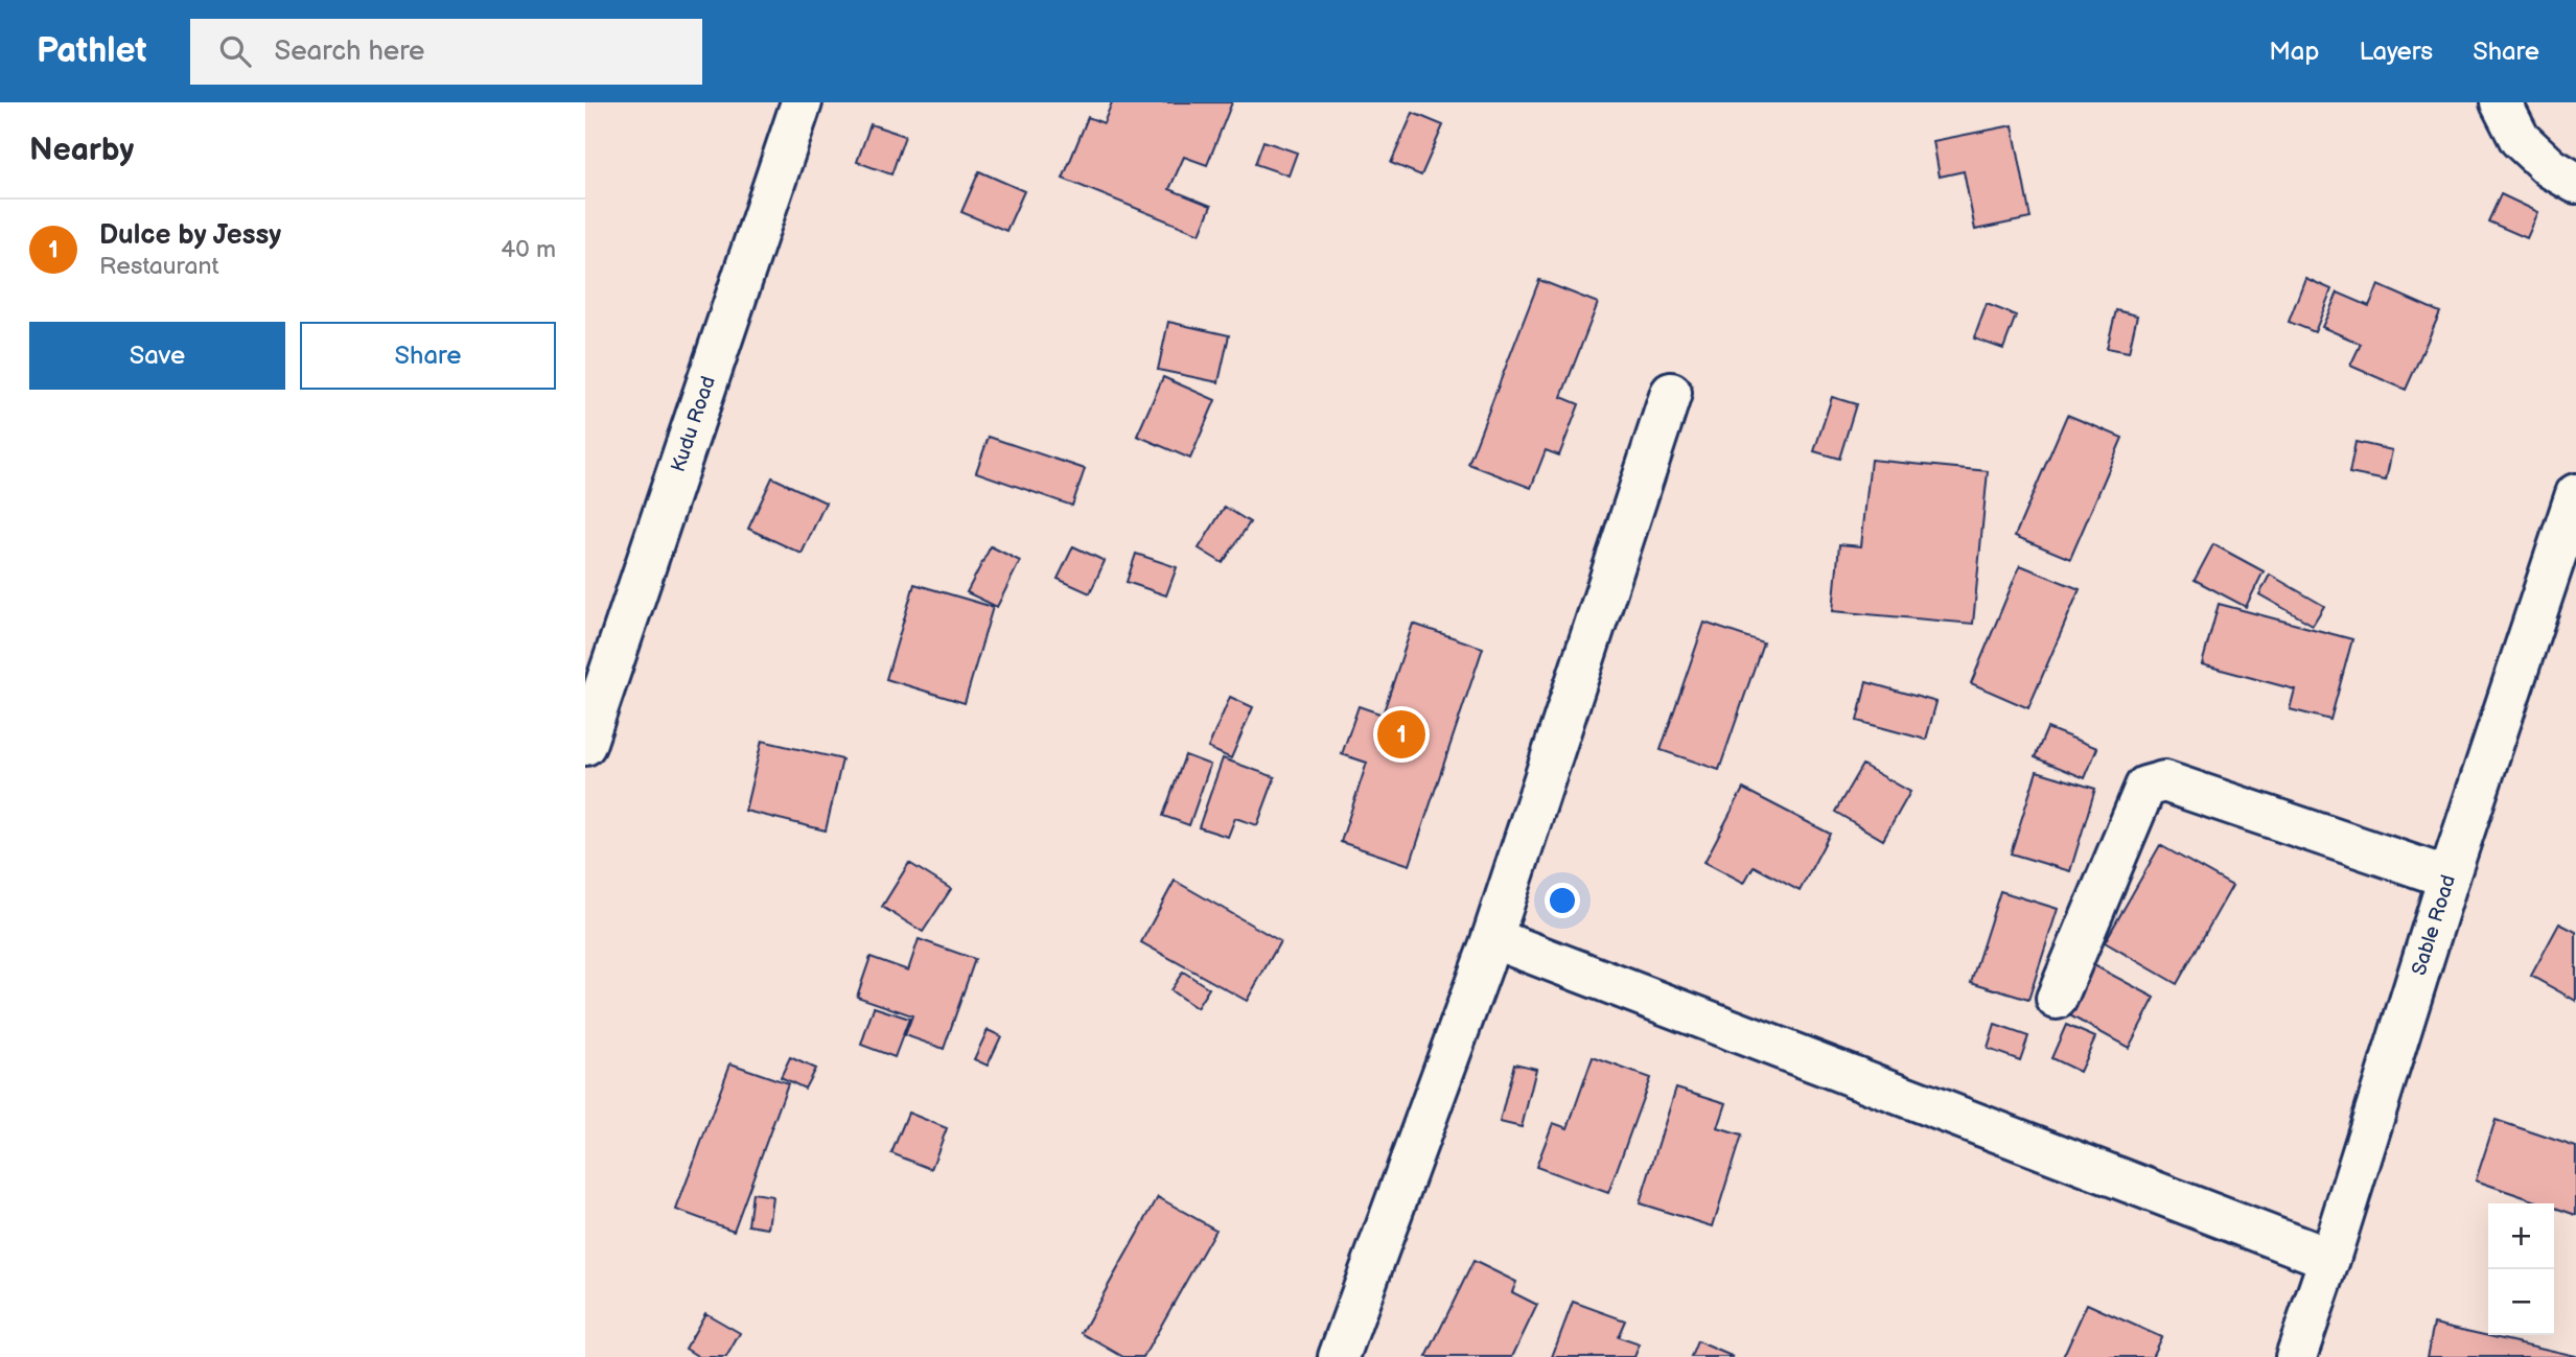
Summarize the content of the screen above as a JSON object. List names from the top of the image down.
{
  "streets": {
    "street": ["Kudu Road", "Sable Road"]
  },
  "page": {
    "header": "Pathlet",
    "search": "Search here",
    "nav": ["Map", "Layers", "Share"],
    "heading": "Nearby",
    "list": [
      {
        "mark": "1",
        "name": "Dulce by Jessy",
        "note": "Restaurant",
        "value": "40 m"
      }
    ],
    "buttons": ["Save", "Share"],
    "pins": "1",
    "map_buttons": ["+", "−"]
  }
}
